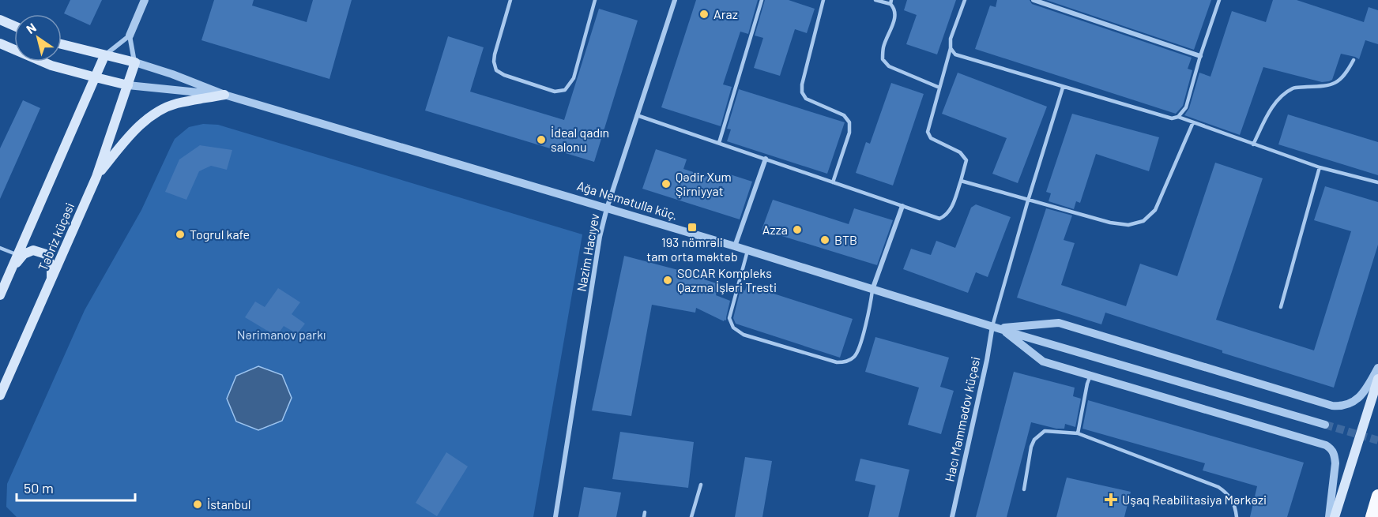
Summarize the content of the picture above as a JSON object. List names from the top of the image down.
{
  "streets": {
    "main road": ["Təbriz küçəsi"],
    "street": ["Ağa Nemətulla küç.", "Nazim Hacıyev", "Hacı Məmmədov küçəsi"]
  },
  "crossings": [
    ["Ağa Nemətulla küç.", "Nazim Hacıyev"],
    ["Ağa Nemətulla küç.", "Hacı Məmmədov küçəsi"]
  ],
  "parks": ["Nərimanov parkı"],
  "places": {
    "other": [
      "Araz",
      "İdeal qadın salonu",
      "Qədir Xum Şirniyyat",
      "Azza",
      "Togrul kafe",
      "BTB",
      "SOCAR Kompleks Qazma İşləri Tresti",
      "İstanbul"
    ],
    "transit": ["193 nömrəli tam orta məktəb"],
    "health": ["Uşaq Reabilitasiya Mərkəzi"]
  },
  "scale_bar": "50 m",
  "north": "top left"
}
